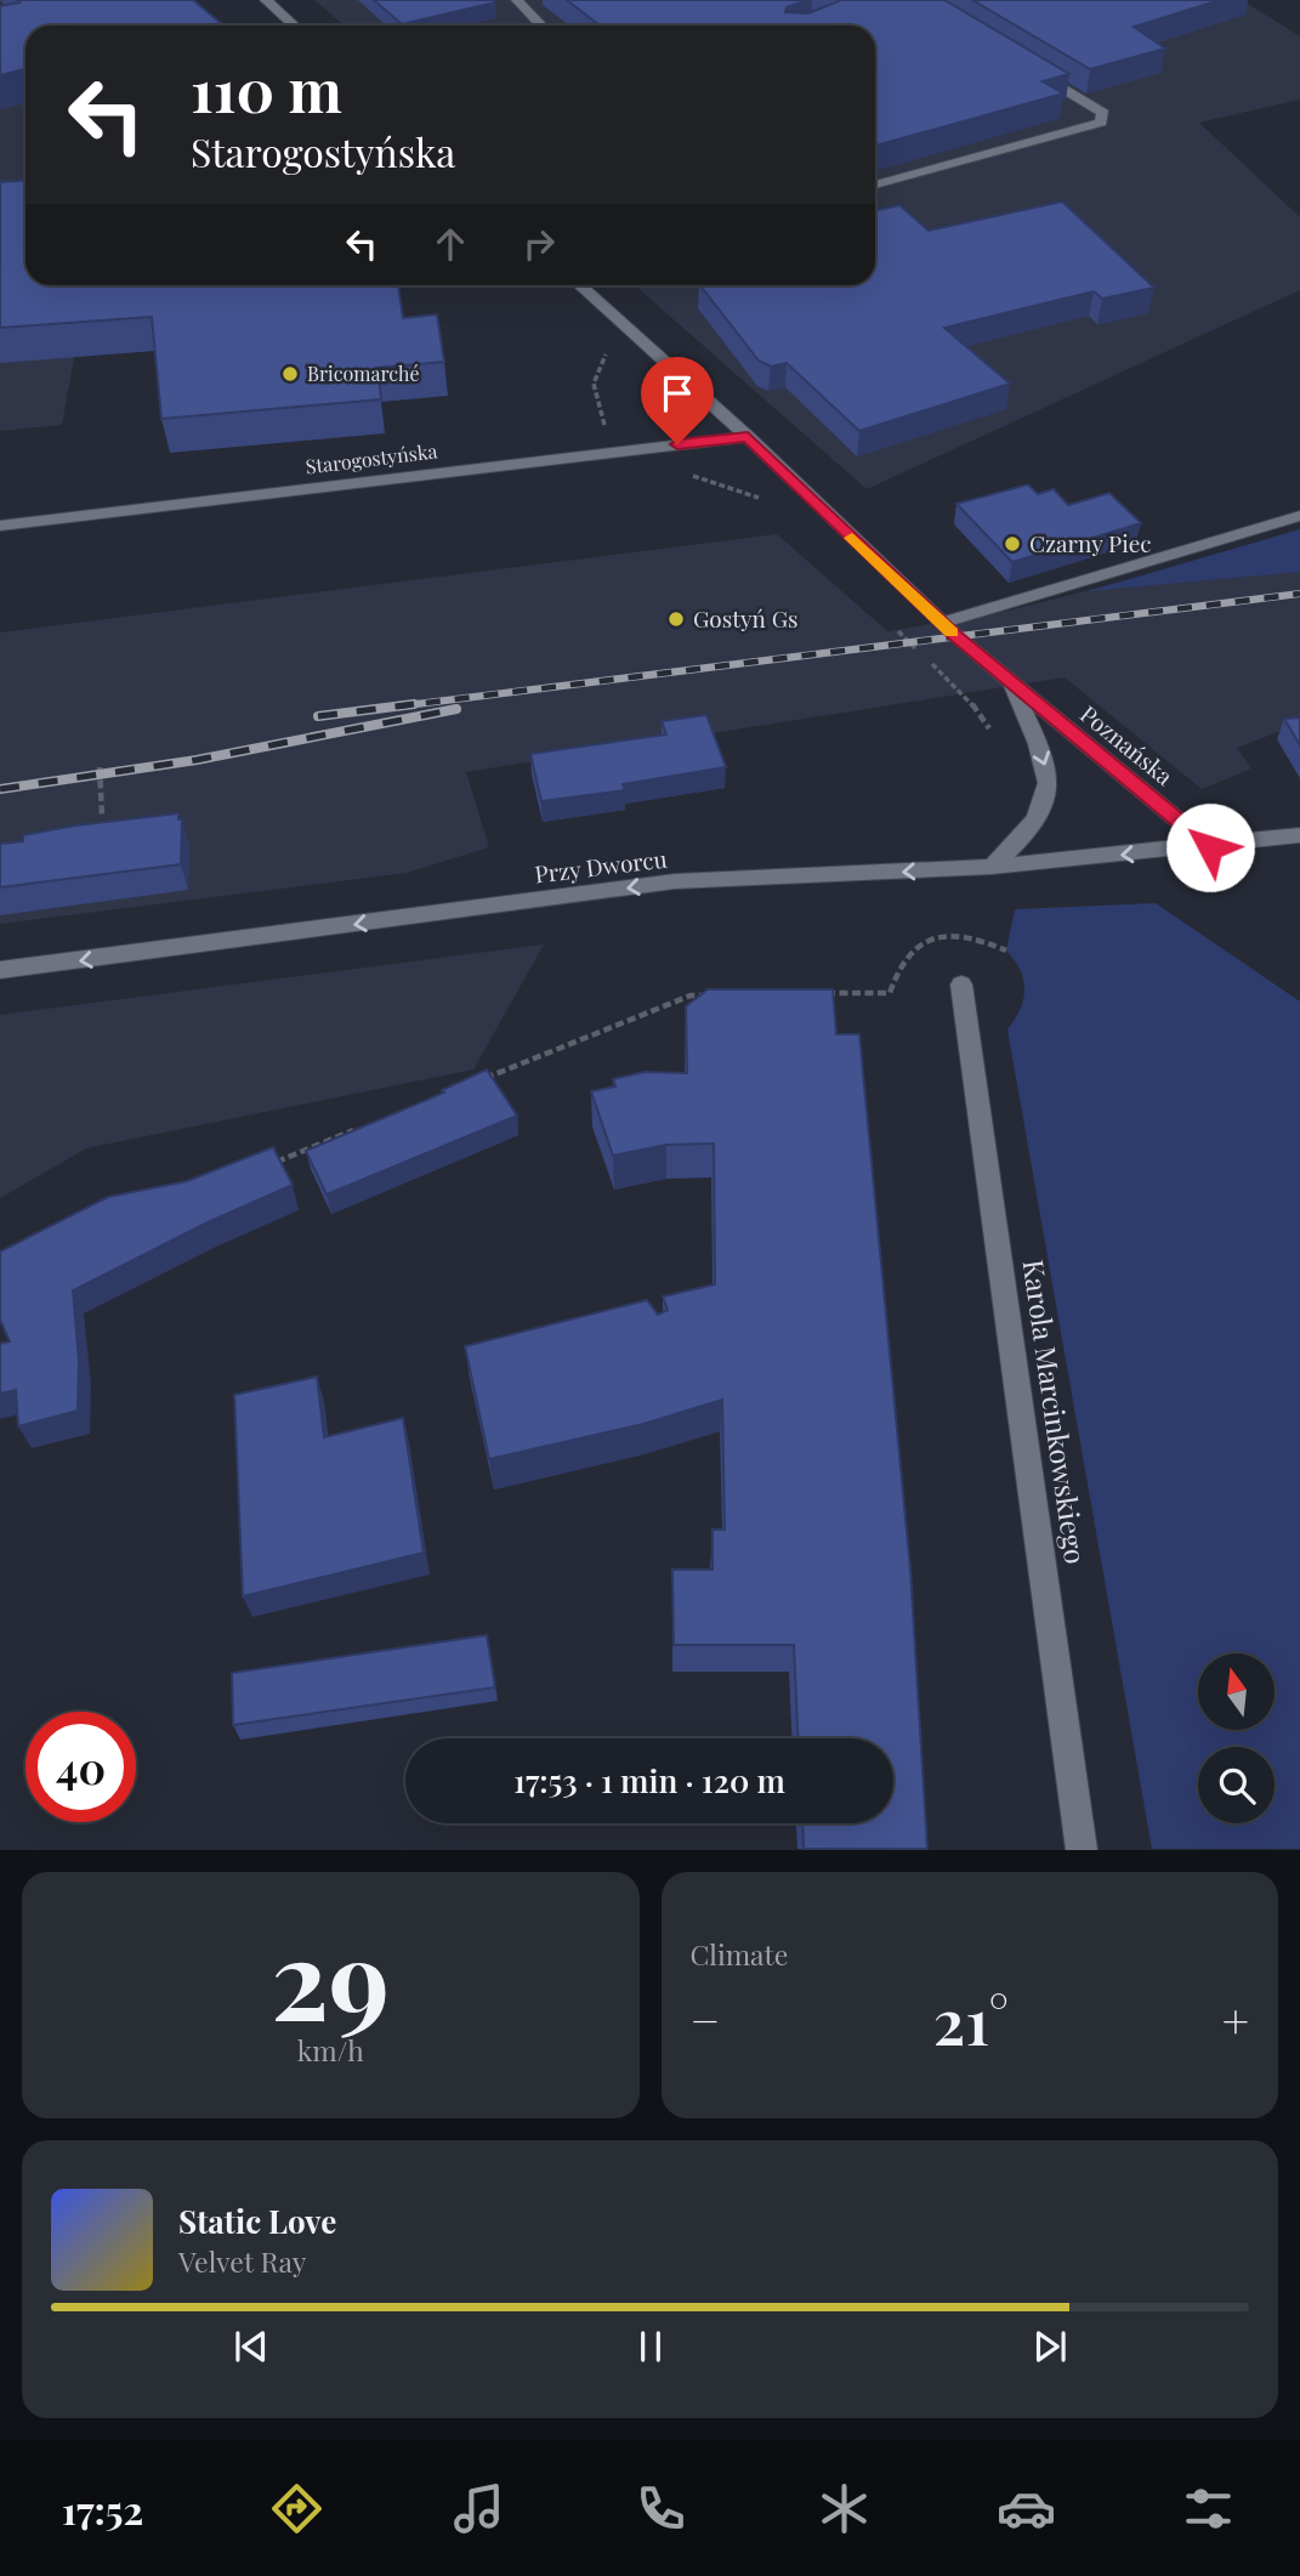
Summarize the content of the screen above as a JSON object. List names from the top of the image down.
{
  "streets": {
    "street": [
      "Starogostyńska",
      "Poznańska",
      "Przy Dworcu",
      "Karola Marcinkowskiego"
    ]
  },
  "crossings": [
    ["Starogostyńska", "Poznańska"],
    ["Poznańska", "Przy Dworcu"]
  ],
  "one_way": ["Przy Dworcu"],
  "places": ["Bricomarché", "Czarny Piec", "Gostyń Gs"],
  "north": "top",
  "page": {
    "turn": ["110 m", "Starogostyńska"],
    "limit": "40",
    "trip": "17:53 · 1 min · 120 m",
    "tile": [
      ["29", "km/h"],
      "Climate"
    ],
    "heat": ["−", "21°", "+"],
    "song": ["Static Love", "Velvet Ray"],
    "tabs": "17:52"
  }
}
